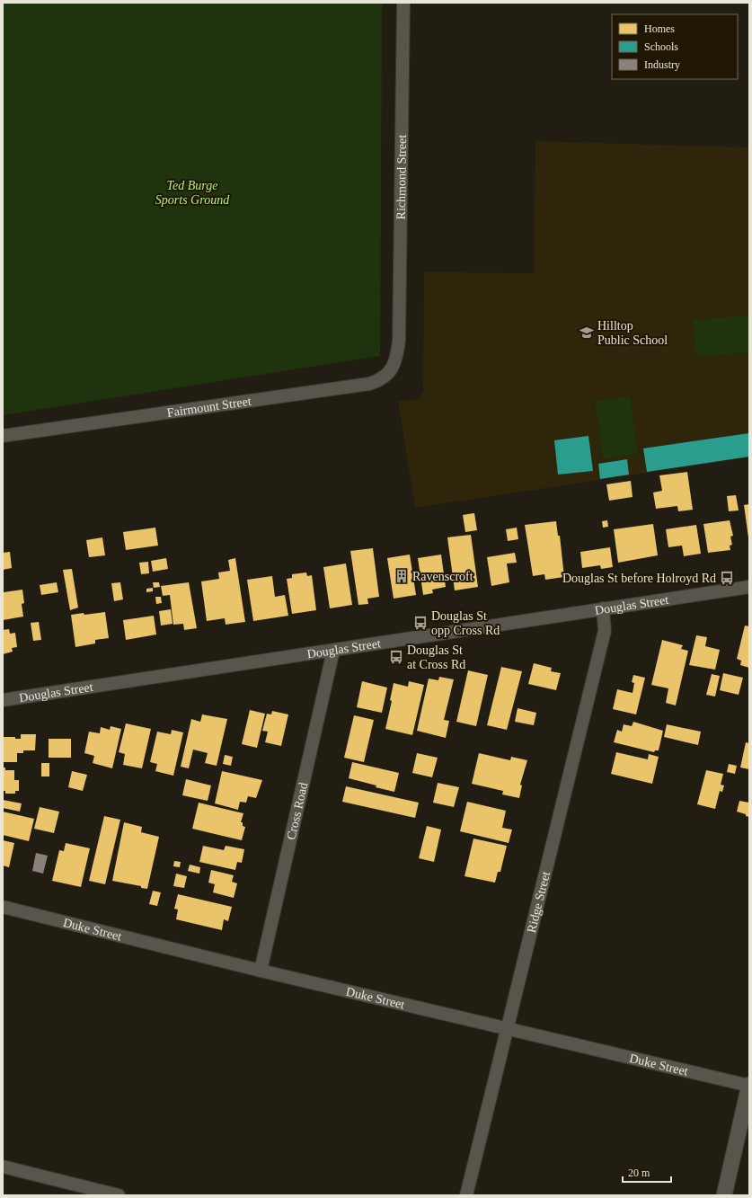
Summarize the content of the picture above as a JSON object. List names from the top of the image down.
{
  "streets": {
    "street": [
      "Richmond Street",
      "Fairmount Street",
      "Douglas Street",
      "Cross Road",
      "Ridge Street",
      "Duke Street"
    ]
  },
  "crossings": [
    ["Richmond Street", "Fairmount Street"],
    ["Douglas Street", "Cross Road"],
    ["Douglas Street", "Ridge Street"],
    ["Cross Road", "Duke Street"],
    ["Ridge Street", "Duke Street"]
  ],
  "parks": ["Ted Burge Sports Ground"],
  "places": {
    "school or university": ["Hilltop Public School"],
    "building": ["Ravenscroft"],
    "bus stop": ["Douglas St before Holroyd Rd", "Douglas St opp Cross Rd", "Douglas St at Cross Rd"]
  },
  "legend": ["Homes", "Schools", "Industry"],
  "scale_bar": "20 m"
}
